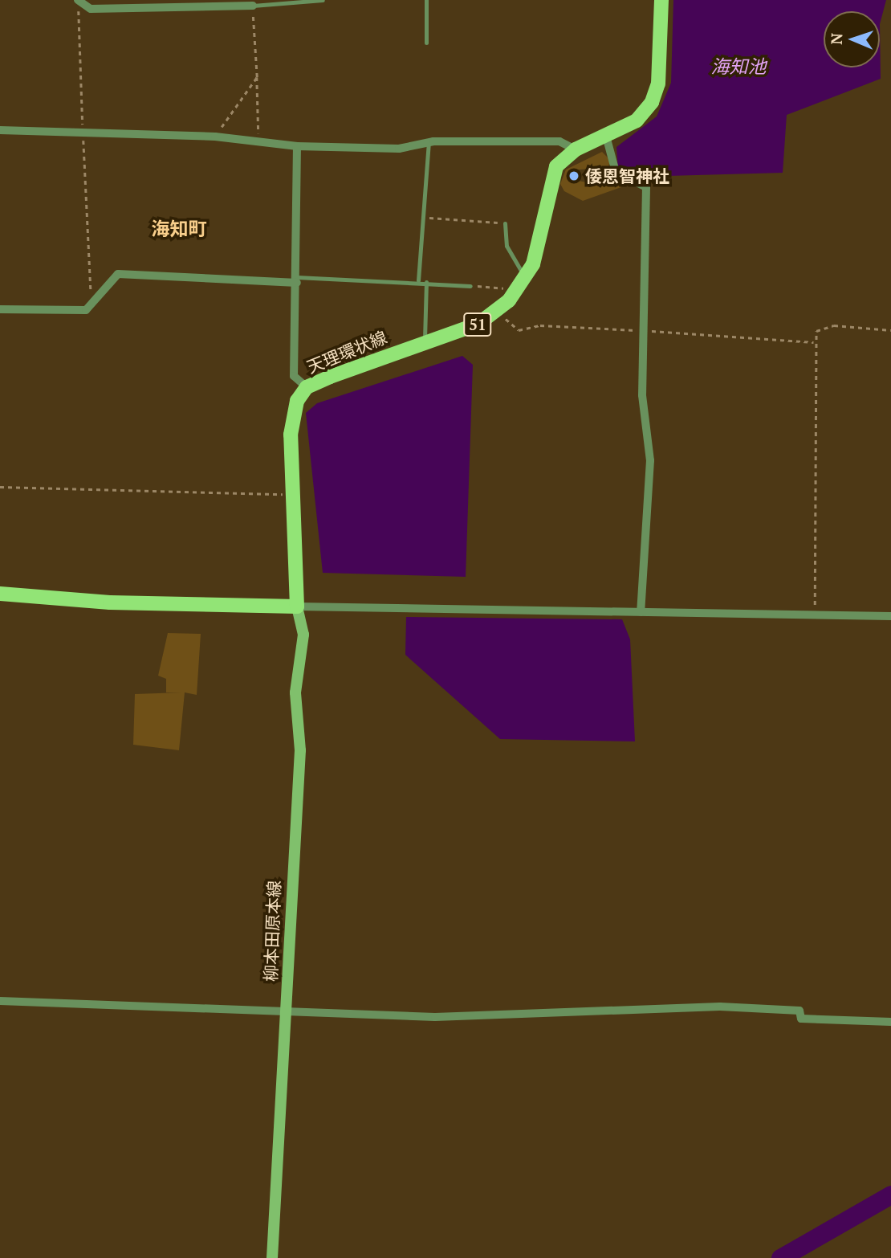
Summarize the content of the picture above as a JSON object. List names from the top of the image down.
{
  "streets": {
    "main road": ["51", "天理環状線", "柳本田原本線"]
  },
  "crossings": [
    ["天理環状線", "柳本田原本線"]
  ],
  "districts": ["海知町"],
  "water": ["海知池"],
  "places": ["倭恩智神社"],
  "north": "left"
}
